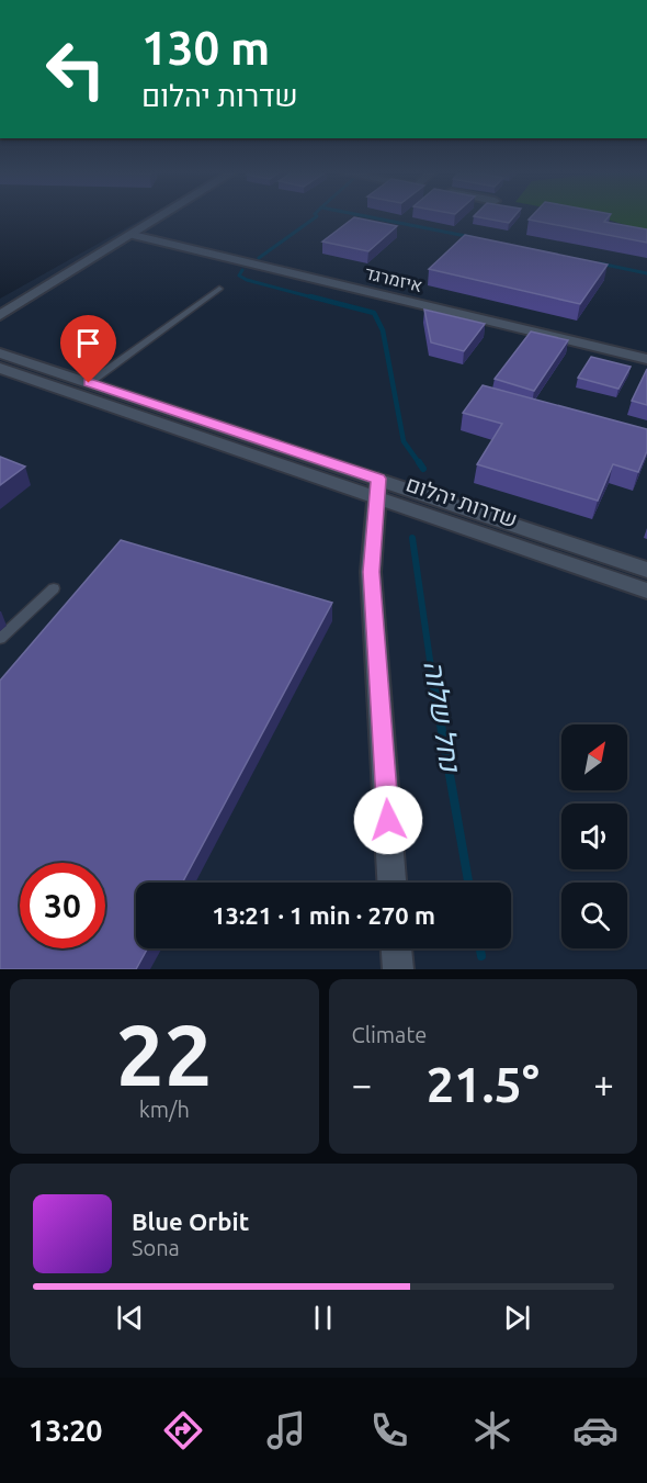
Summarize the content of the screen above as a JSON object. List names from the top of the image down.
{
  "streets": {
    "street": ["איזמרגד", "שדרות יהלום"]
  },
  "water": ["נחל שלוה"],
  "north": "top right",
  "page": {
    "turn": ["130 m", "שדרות יהלום"],
    "limit": "30",
    "trip": "13:21 · 1 min · 270 m",
    "tile": [
      ["22", "km/h"],
      "Climate"
    ],
    "heat": ["−", "21.5°", "+"],
    "song": ["Blue Orbit", "Sona"],
    "tabs": "13:20"
  }
}
